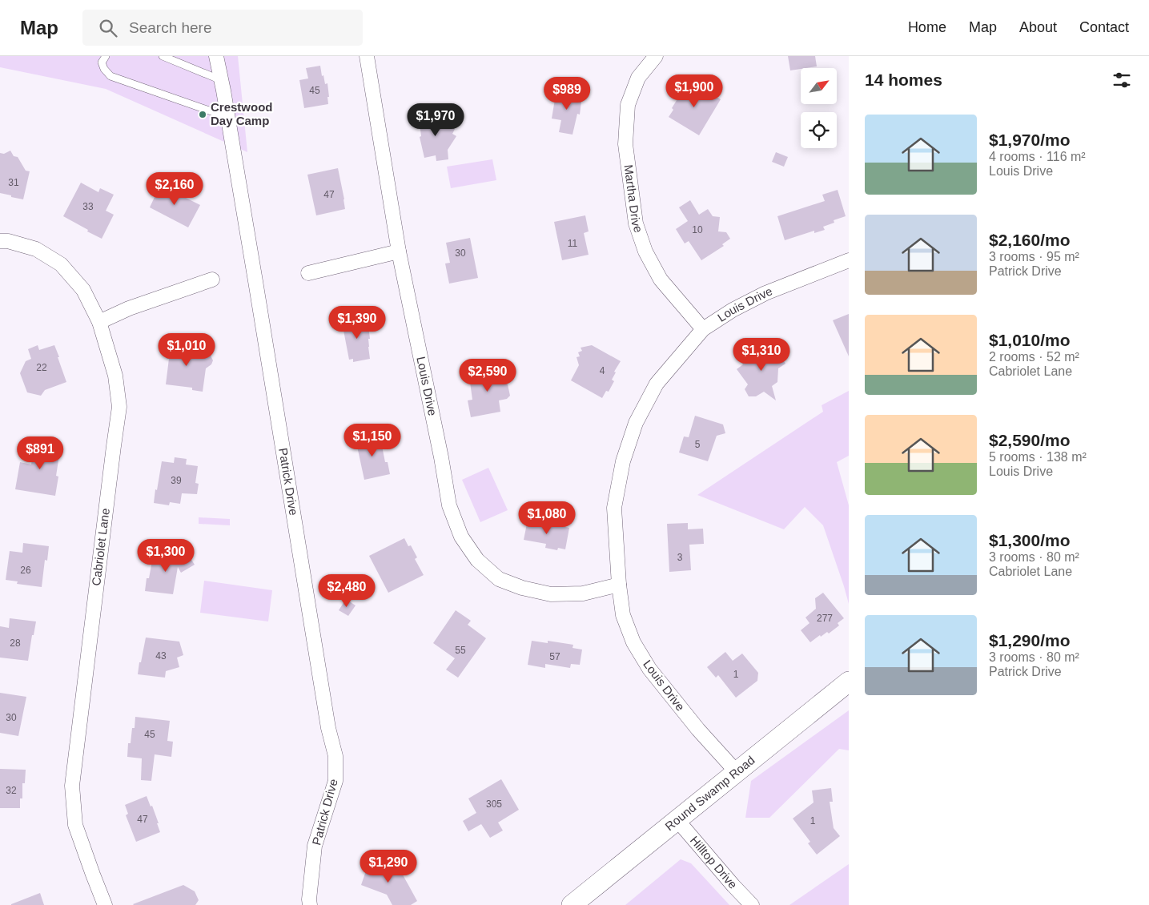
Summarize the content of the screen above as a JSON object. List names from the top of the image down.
{
  "streets": {
    "street": [
      "Martha Drive",
      "Louis Drive",
      "Patrick Drive",
      "Cabriolet Lane",
      "Round Swamp Road",
      "Hilltop Drive"
    ]
  },
  "crossings": [
    ["Martha Drive", "Louis Drive"],
    ["Louis Drive", "Round Swamp Road"],
    ["Round Swamp Road", "Hilltop Drive"]
  ],
  "places": ["Crestwood Day Camp"],
  "house_numbers": [
    "45",
    "31",
    "47",
    "33",
    "10",
    "11",
    "30",
    "22",
    "4",
    "5",
    "39",
    "3",
    "26",
    "277",
    "28",
    "55",
    "43",
    "57",
    "1",
    "30",
    "45",
    "32",
    "305",
    "47",
    "1"
  ],
  "north": "top right",
  "page": {
    "header": "Map",
    "search": "Search here",
    "nav": [
      "Home",
      "Map",
      "About",
      "Contact"
    ],
    "heading": "14 homes",
    "price": [
      "$1,900",
      "$989",
      "$1,970",
      "$2,160",
      "$1,390",
      "$1,010",
      "$1,310",
      "$2,590",
      "$1,150",
      "$891",
      "$1,080",
      "$1,300",
      "$2,480",
      "$1,290"
    ],
    "list": [
      {
        "name": "$1,970/mo",
        "note": "4 rooms · 116 m² · Louis Drive"
      },
      {
        "name": "$2,160/mo",
        "note": "3 rooms · 95 m² · Patrick Drive"
      },
      {
        "name": "$1,010/mo",
        "note": "2 rooms · 52 m² · Cabriolet Lane"
      },
      {
        "name": "$2,590/mo",
        "note": "5 rooms · 138 m² · Louis Drive"
      },
      {
        "name": "$1,300/mo",
        "note": "3 rooms · 80 m² · Cabriolet Lane"
      },
      {
        "name": "$1,290/mo",
        "note": "3 rooms · 80 m² · Patrick Drive"
      }
    ]
  }
}
